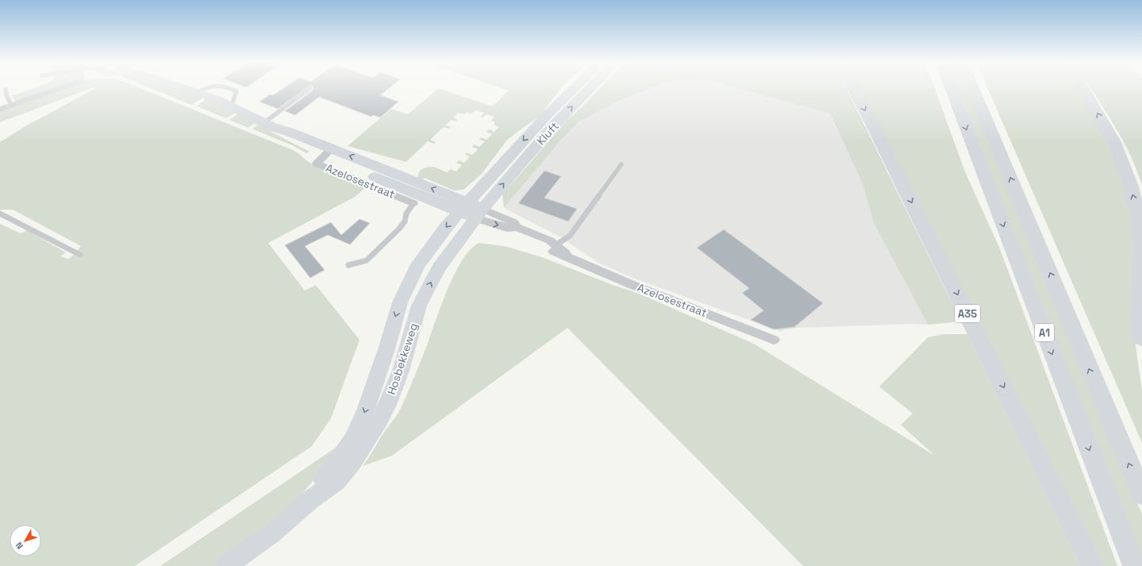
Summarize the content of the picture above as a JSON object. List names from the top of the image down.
{
  "streets": {
    "highway": ["A35", "A1"],
    "main road": ["Kluft", "Azelosestraat", "Hosbekkeweg"]
  },
  "crossings": [
    ["Kluft", "Azelosestraat"],
    ["Kluft", "Hosbekkeweg"],
    ["Azelosestraat", "Hosbekkeweg"]
  ],
  "north": "bottom left"
}
